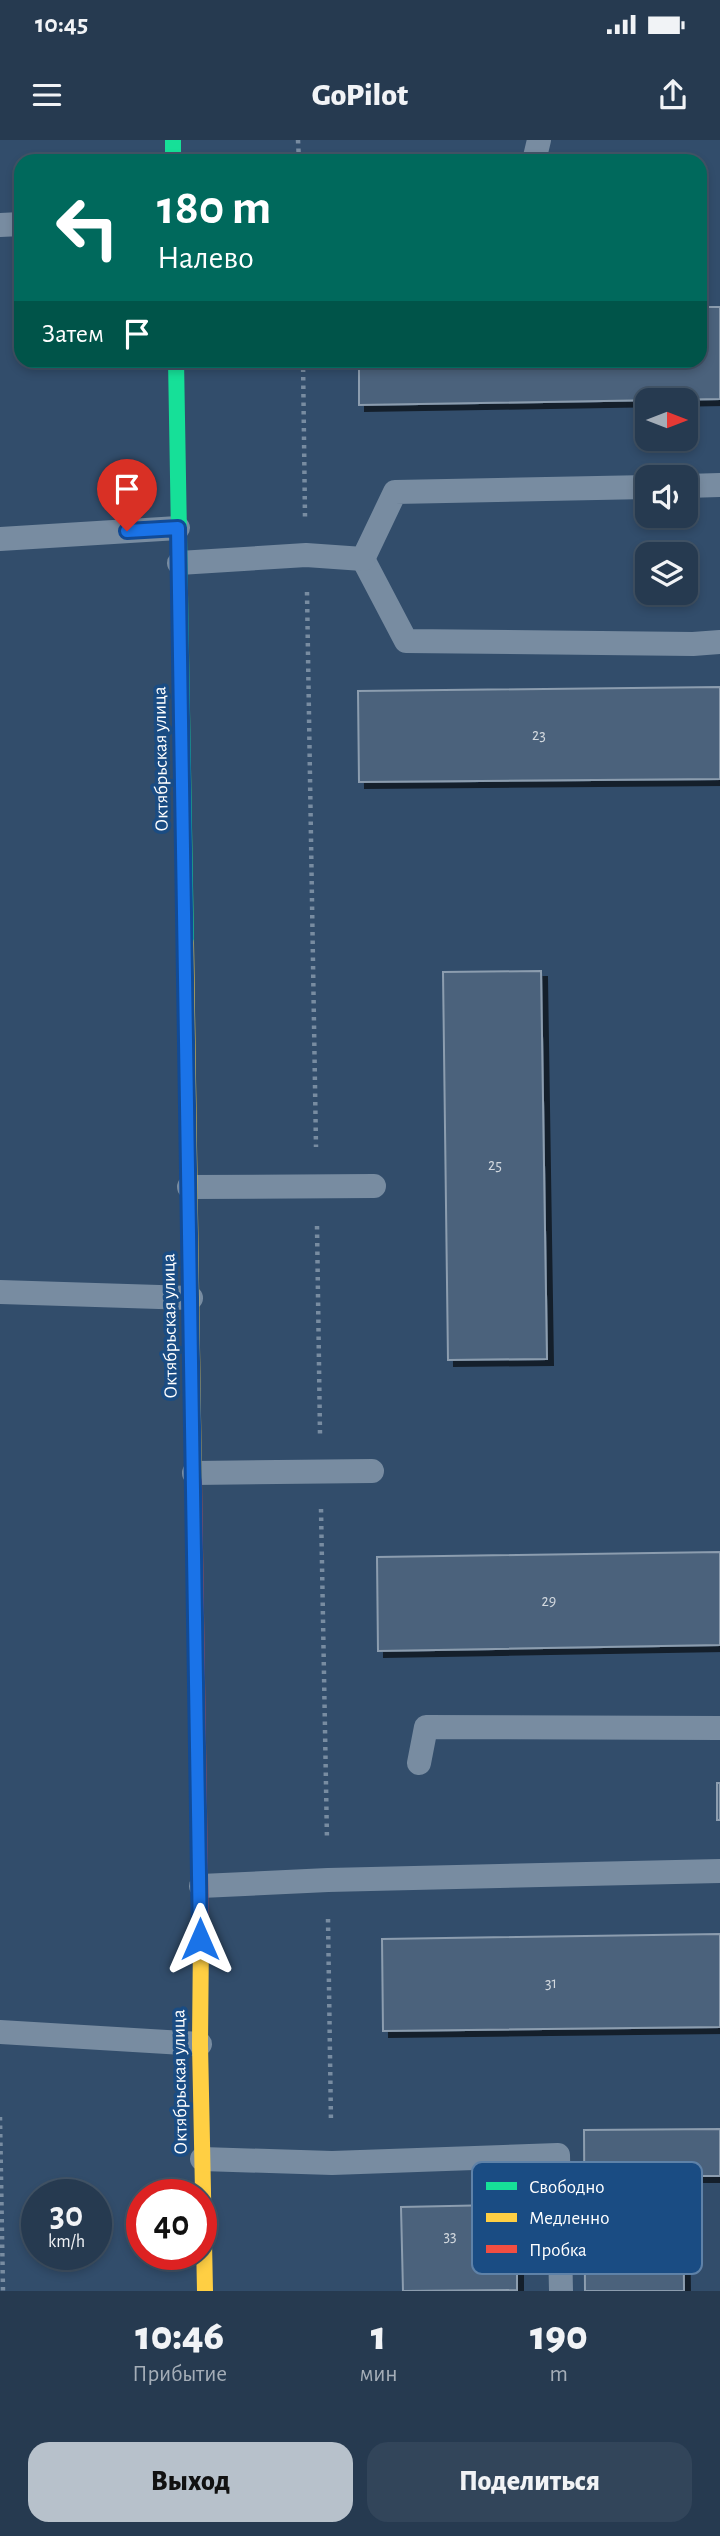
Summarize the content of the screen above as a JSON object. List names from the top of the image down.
{
  "streets": {
    "street": ["Октябрьская улица"]
  },
  "house_numbers": [
    "23",
    "25",
    "29",
    "31",
    "33"
  ],
  "legend": ["Свободно", "Медленно", "Пробка"],
  "north": "right",
  "page": {
    "status": "10:45",
    "header": "GoPilot",
    "turn": ["180 m", "Налево"],
    "then": "Затем",
    "speed": "30 km/h",
    "limit": "40",
    "eta": [
      "10:46",
      "Прибытие",
      "1",
      "мин",
      "190",
      "m"
    ],
    "buttons": ["Выход", "Поделиться"]
  }
}
